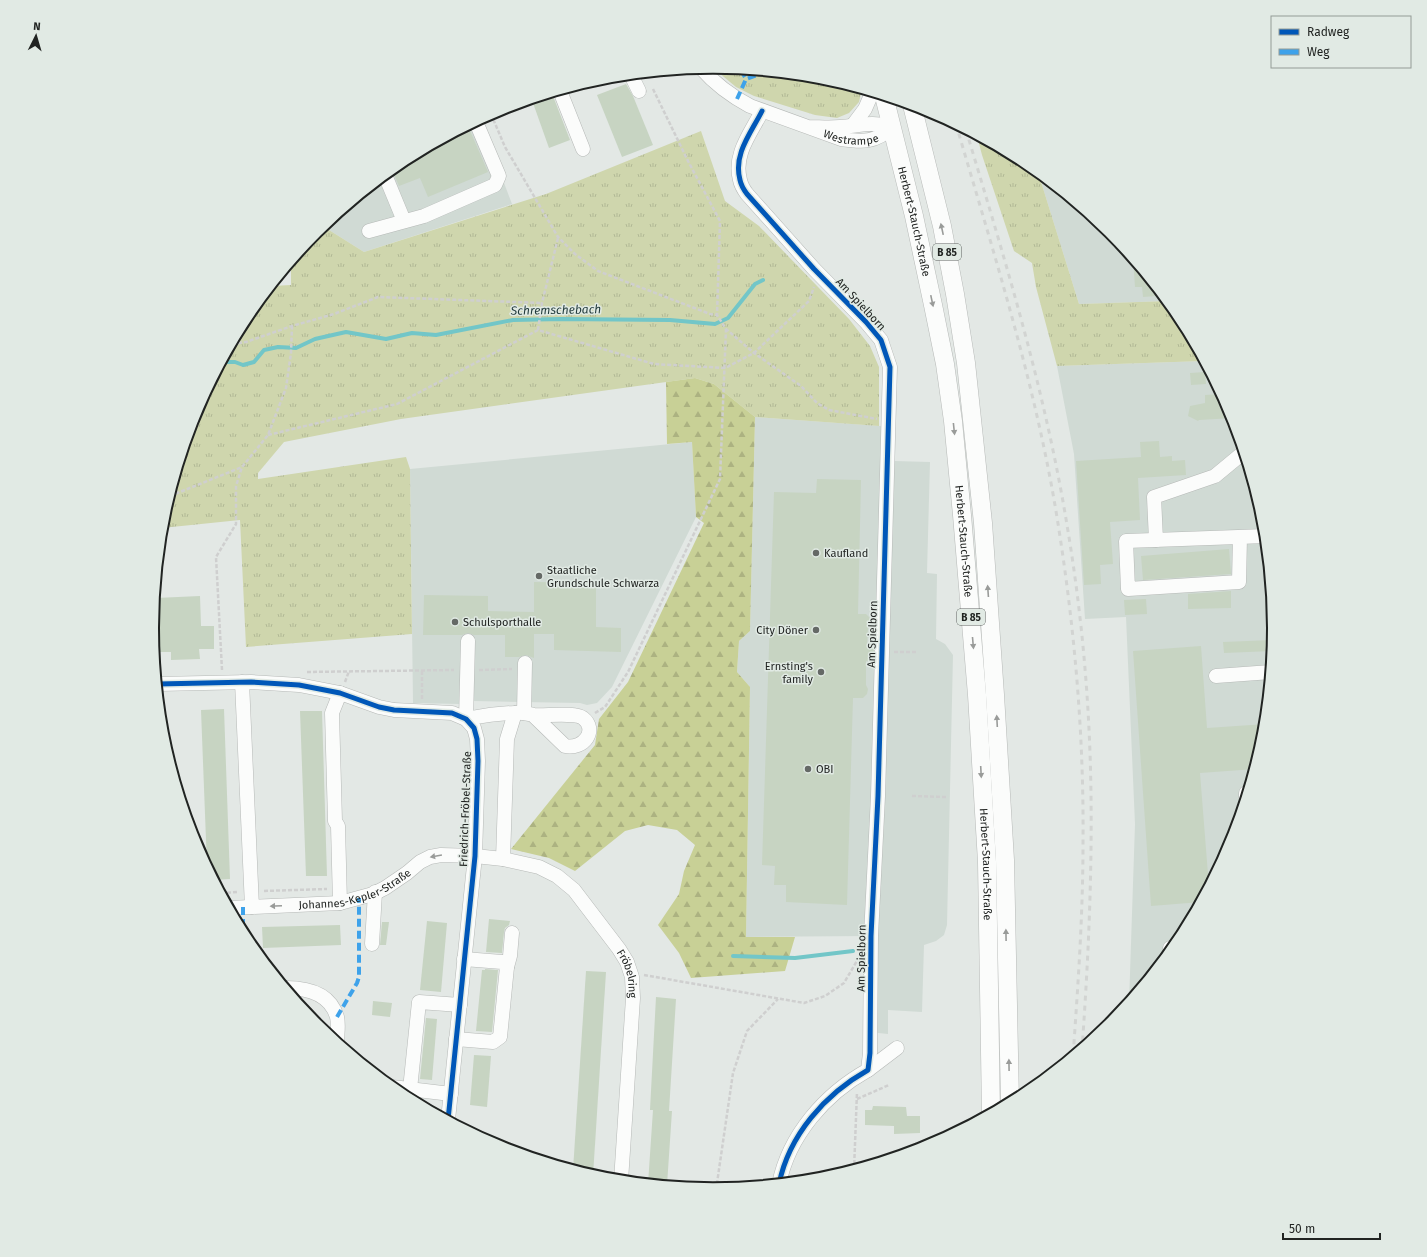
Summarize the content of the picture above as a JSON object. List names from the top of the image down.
{
  "streets": {
    "main road": ["Herbert-Stauch-Straße", "B 85"],
    "street": [
      "Westrampe",
      "Am Spielborn",
      "Friedrich-Fröbel-Straße",
      "Johannes-Kepler-Straße",
      "Fröbelring"
    ]
  },
  "crossings": [
    ["Westrampe", "Herbert-Stauch-Straße"],
    ["Westrampe", "Am Spielborn"],
    ["Friedrich-Fröbel-Straße", "Johannes-Kepler-Straße"],
    ["Friedrich-Fröbel-Straße", "Fröbelring"],
    ["Johannes-Kepler-Straße", "Fröbelring"]
  ],
  "one_way": ["Johannes-Kepler-Straße"],
  "water": ["Schremschebach"],
  "places": [
    "Kaufland",
    "Staatliche Grundschule Schwarza",
    "Schulsporthalle",
    "City Döner",
    "Ernsting's family",
    "OBI"
  ],
  "legend": ["Radweg", "Weg"],
  "scale_bar": "50 m",
  "north": "top"
}
